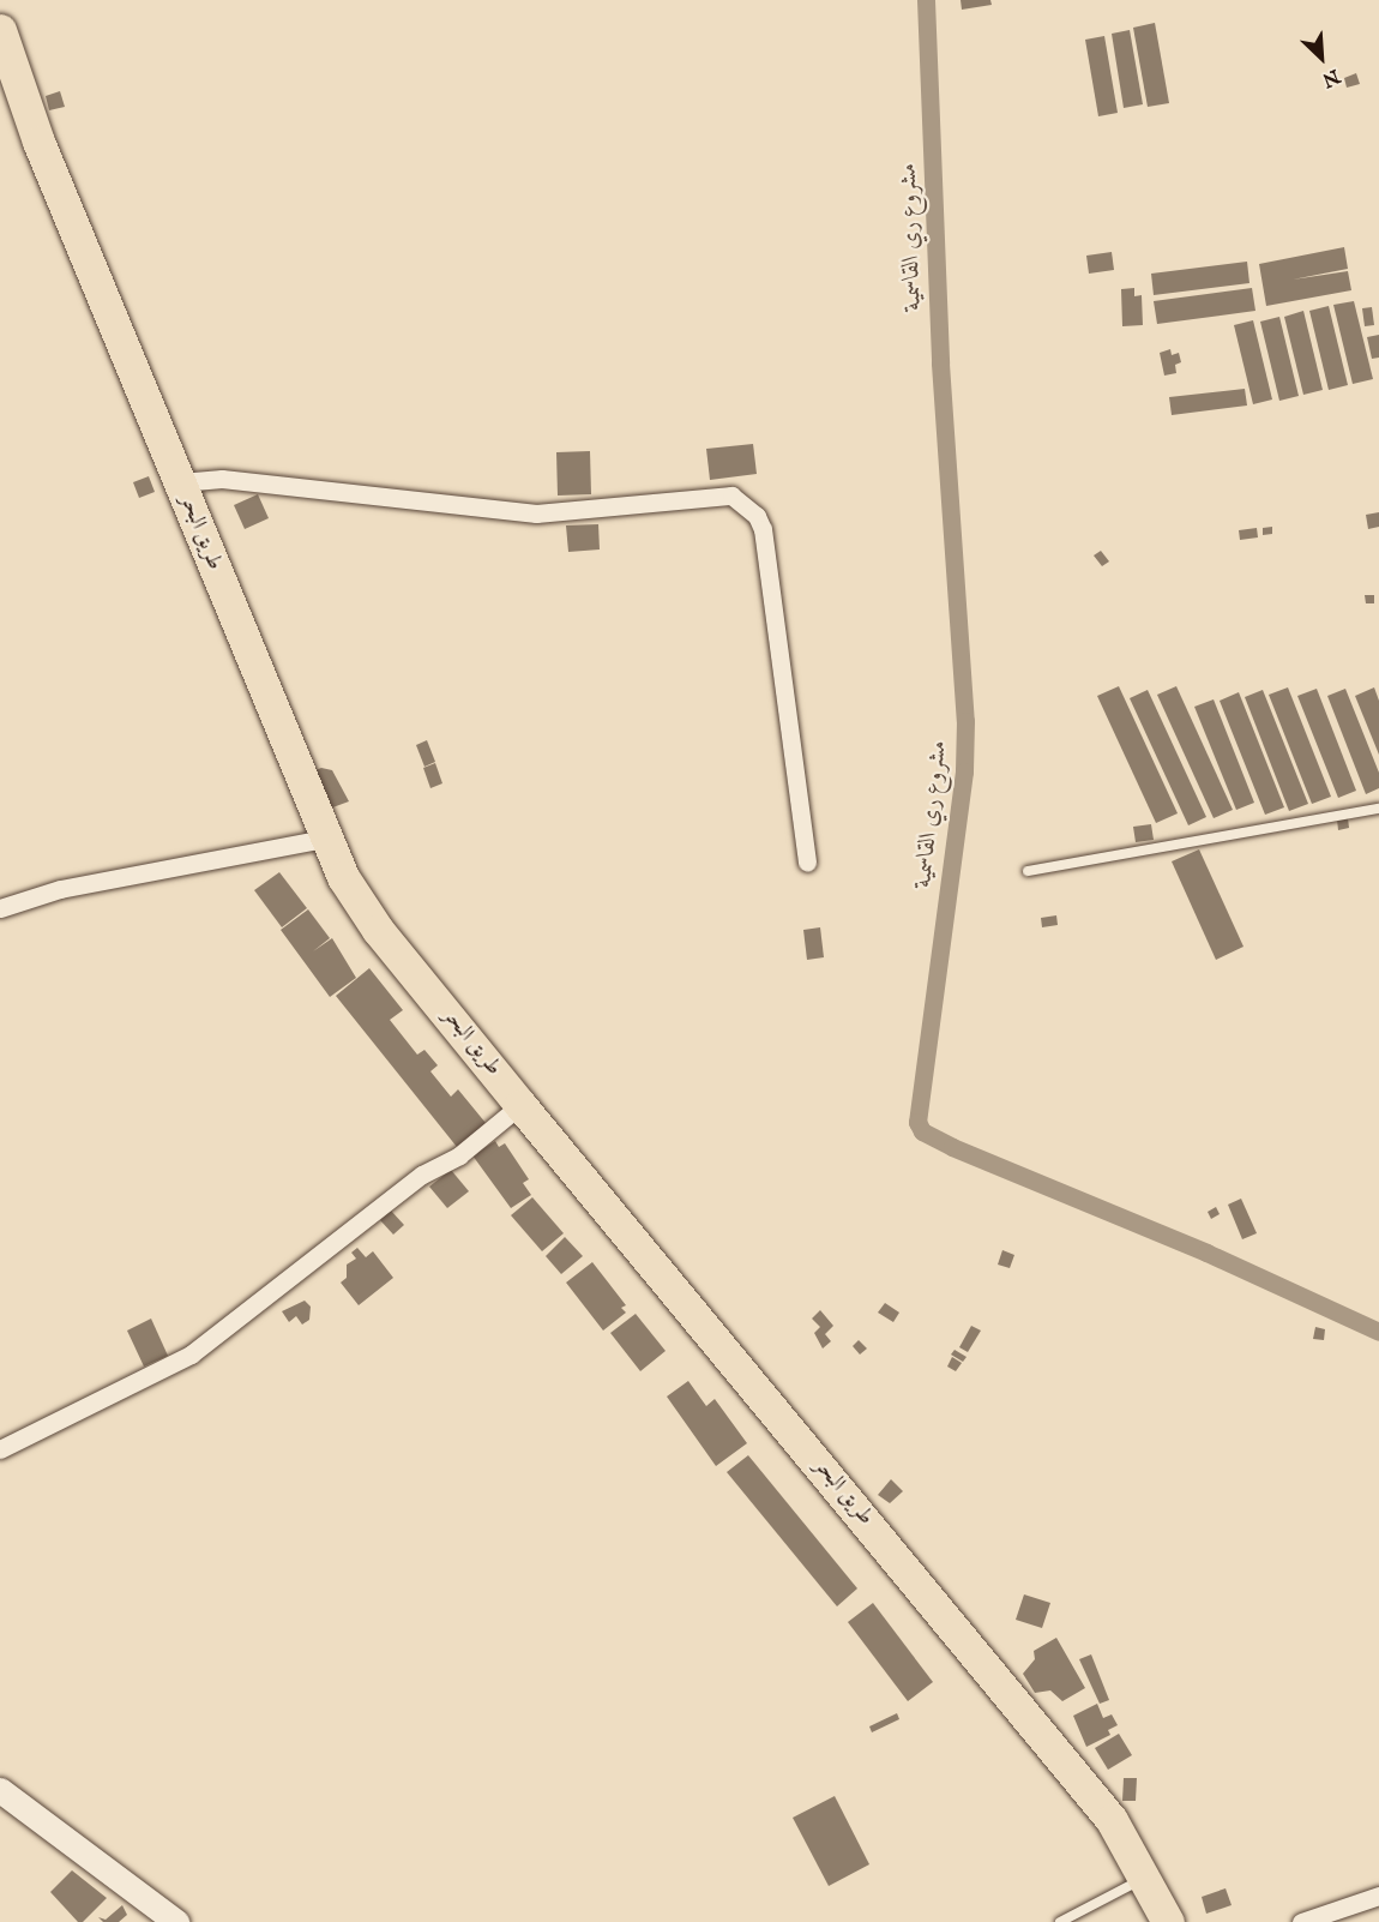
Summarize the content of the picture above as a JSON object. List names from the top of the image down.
{
  "streets": {
    "highway": ["طريق البحر"]
  },
  "water": ["مشروع ري القاسمية"],
  "north": "bottom right"
}
